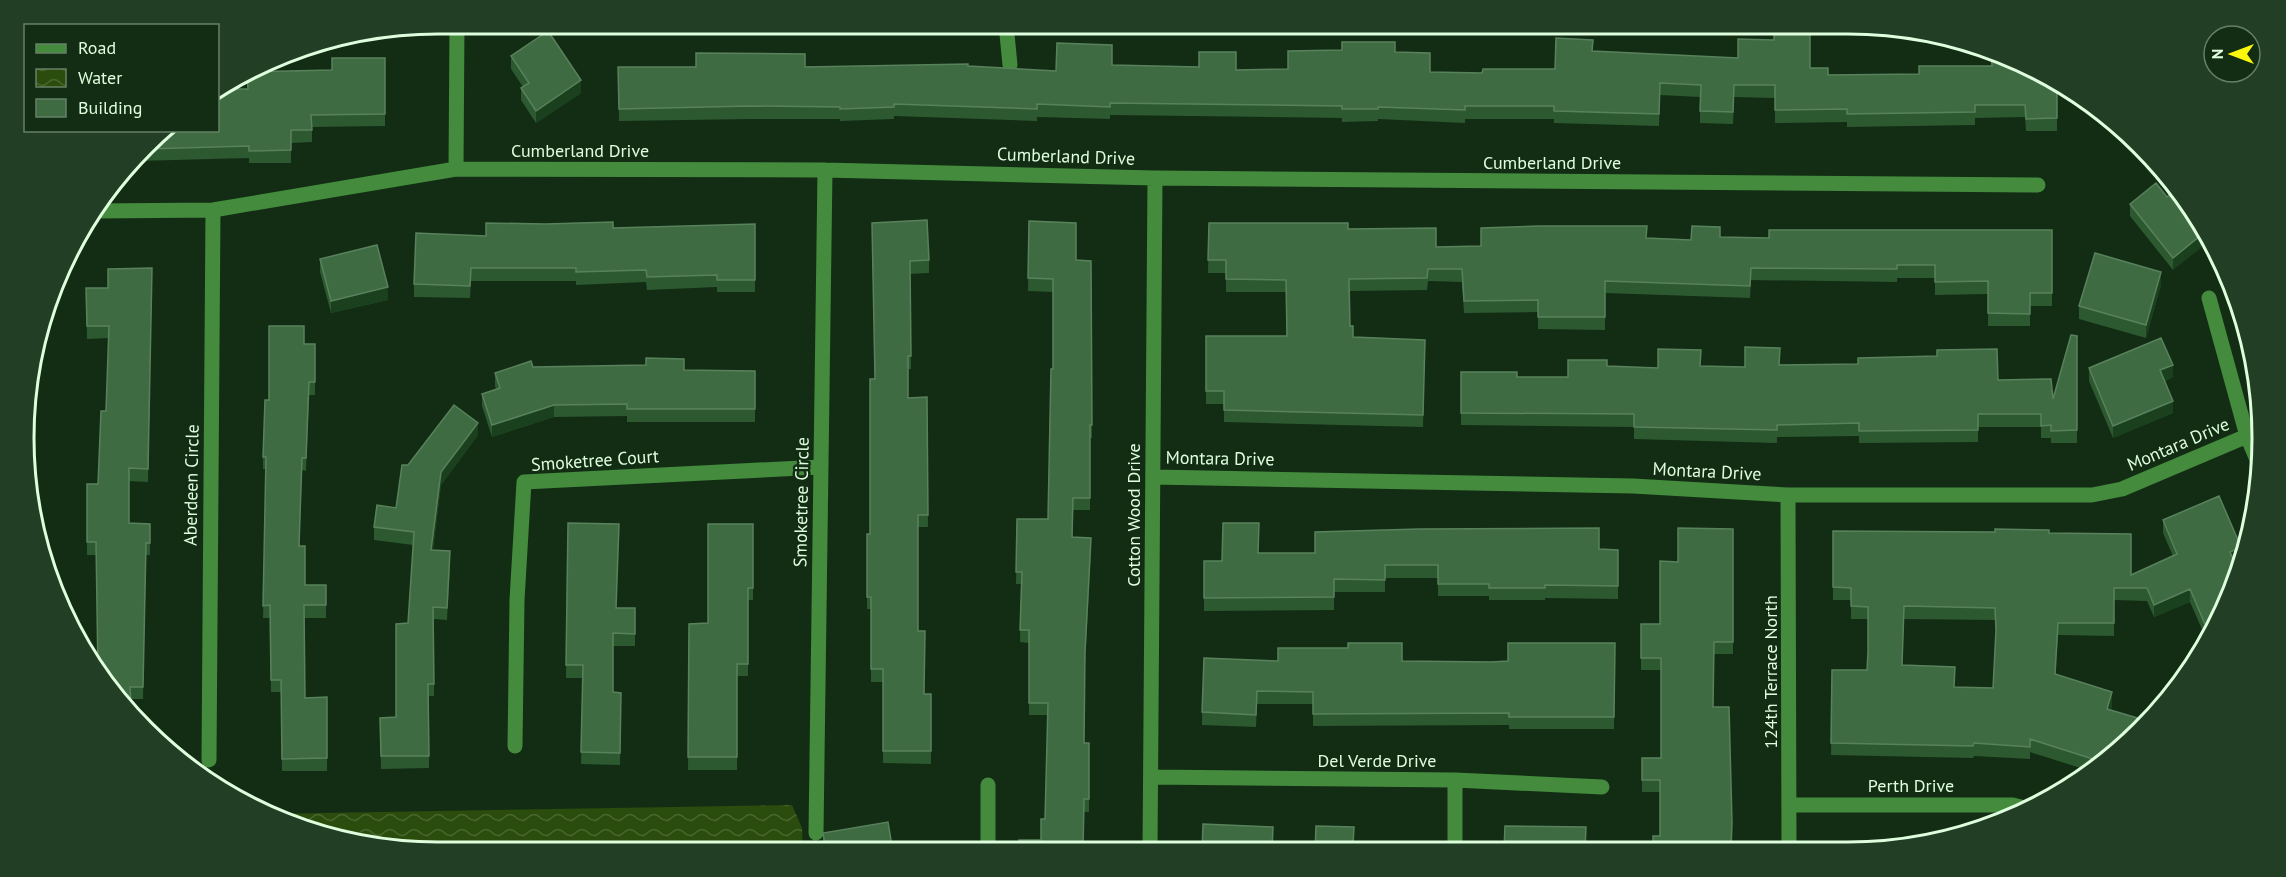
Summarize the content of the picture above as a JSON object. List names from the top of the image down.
{
  "streets": {
    "street": [
      "Cumberland Drive",
      "Montara Drive",
      "Smoketree Court",
      "Aberdeen Circle",
      "Smoketree Circle",
      "Cotton Wood Drive",
      "124th Terrace North",
      "Del Verde Drive",
      "Perth Drive"
    ]
  },
  "crossings": [
    ["Cumberland Drive", "Aberdeen Circle"],
    ["Cumberland Drive", "Smoketree Circle"],
    ["Cumberland Drive", "Cotton Wood Drive"],
    ["Montara Drive", "Cotton Wood Drive"],
    ["Montara Drive", "124th Terrace North"],
    ["Smoketree Court", "Smoketree Circle"],
    ["Cotton Wood Drive", "Del Verde Drive"],
    ["124th Terrace North", "Perth Drive"]
  ],
  "legend": ["Road", "Water", "Building"],
  "north": "left"
}
